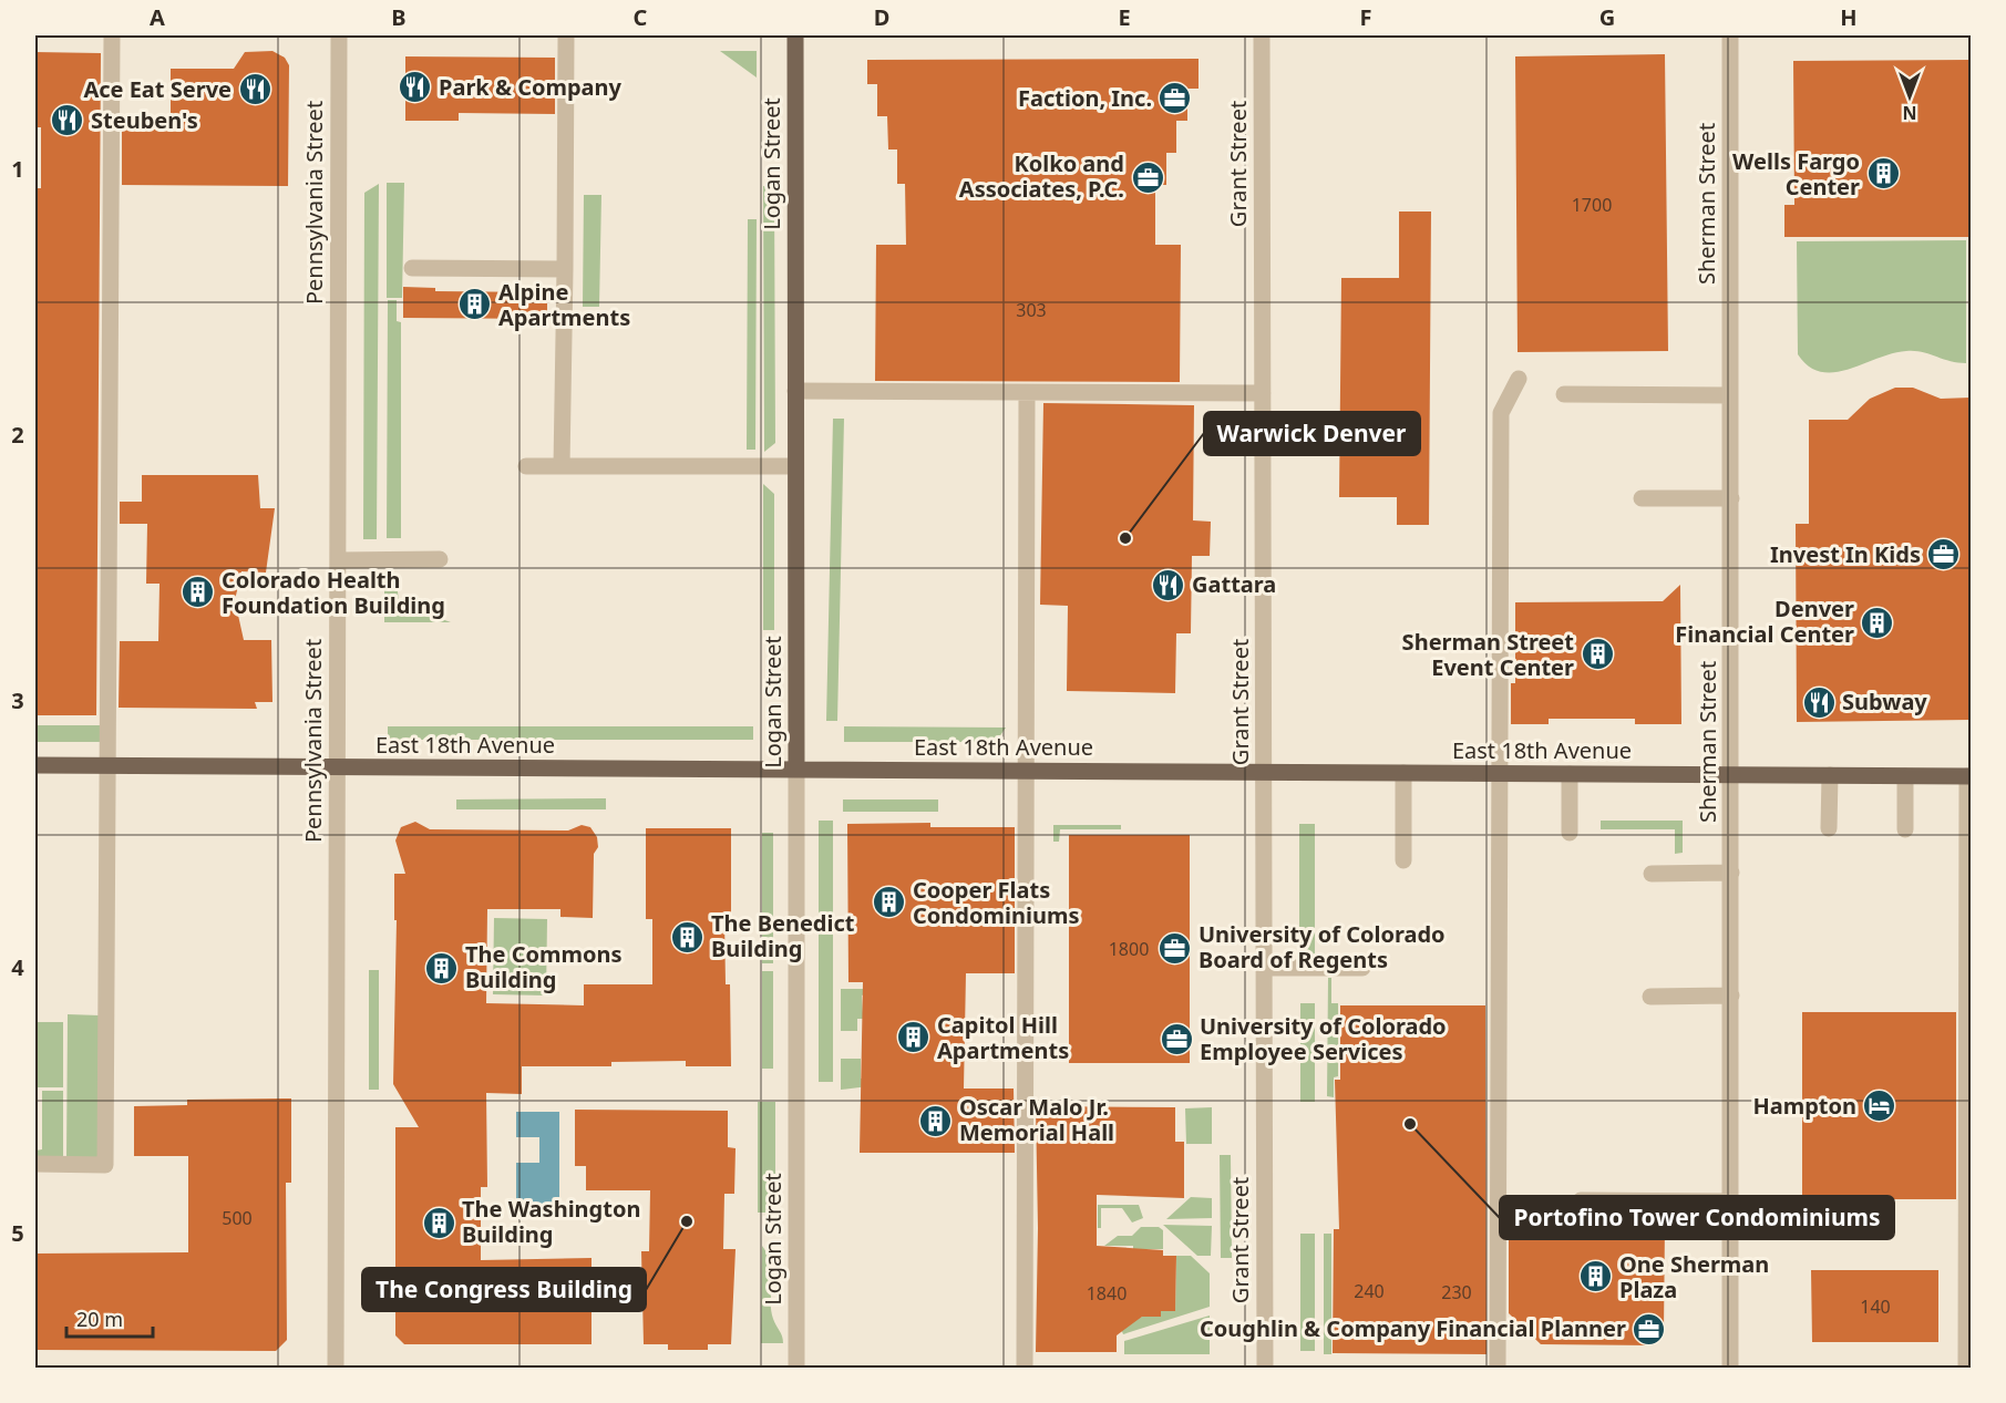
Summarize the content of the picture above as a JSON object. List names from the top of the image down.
{
  "streets": {
    "main road": ["Logan Street", "East 18th Avenue"],
    "street": ["Grant Street", "Pennsylvania Street", "Sherman Street"]
  },
  "crossings": [
    ["Logan Street", "East 18th Avenue"],
    ["Grant Street", "East 18th Avenue"],
    ["Pennsylvania Street", "East 18th Avenue"],
    ["Sherman Street", "East 18th Avenue"]
  ],
  "places": {
    "restaurant": [
      "Park & Company",
      "Ace Eat Serve",
      "Steuben's",
      "Gattara",
      "Subway"
    ],
    "office": [
      "Faction, Inc.",
      "Kolko and Associates, P.C.",
      "Invest In Kids",
      "University of Colorado Board of Regents",
      "University of Colorado Employee Services",
      "Coughlin & Company Financial Planner"
    ],
    "building": [
      "Wells Fargo Center",
      "Alpine Apartments",
      "Colorado Health Foundation Building",
      "Denver Financial Center",
      "Sherman Street Event Center",
      "Cooper Flats Condominiums",
      "The Benedict Building",
      "The Commons Building",
      "Capitol Hill Apartments",
      "Oscar Malo Jr. Memorial Hall",
      "The Washington Building",
      "One Sherman Plaza"
    ],
    "other": ["Warwick Denver", "Portofino Tower Condominiums", "The Congress Building"],
    "hotel": ["Hampton"]
  },
  "house_numbers": [
    "1700",
    "303",
    "1800",
    "500",
    "240",
    "230",
    "1840",
    "140"
  ],
  "scale_bar": "20 m",
  "north": "bottom",
  "grid": {
    "columns": [
      "A",
      "B",
      "C",
      "D",
      "E",
      "F",
      "G",
      "H"
    ],
    "rows": [
      "1",
      "2",
      "3",
      "4",
      "5"
    ]
  }
}
